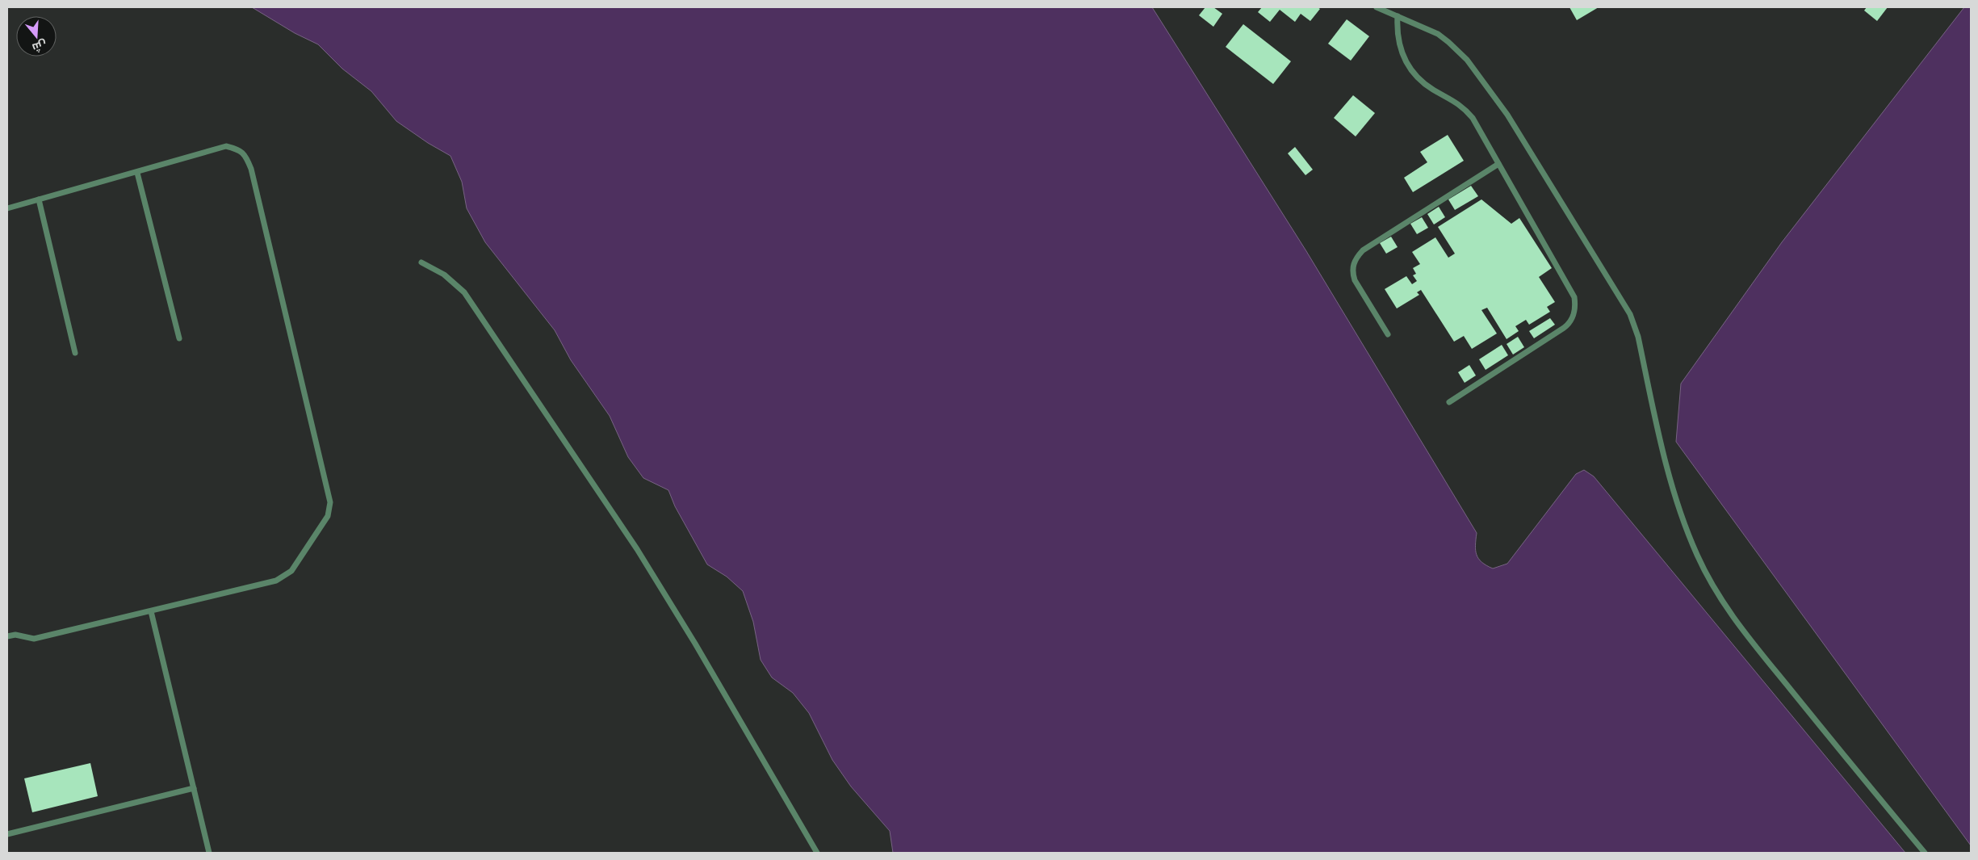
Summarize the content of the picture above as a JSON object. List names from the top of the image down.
{
  "north": "bottom"
}
